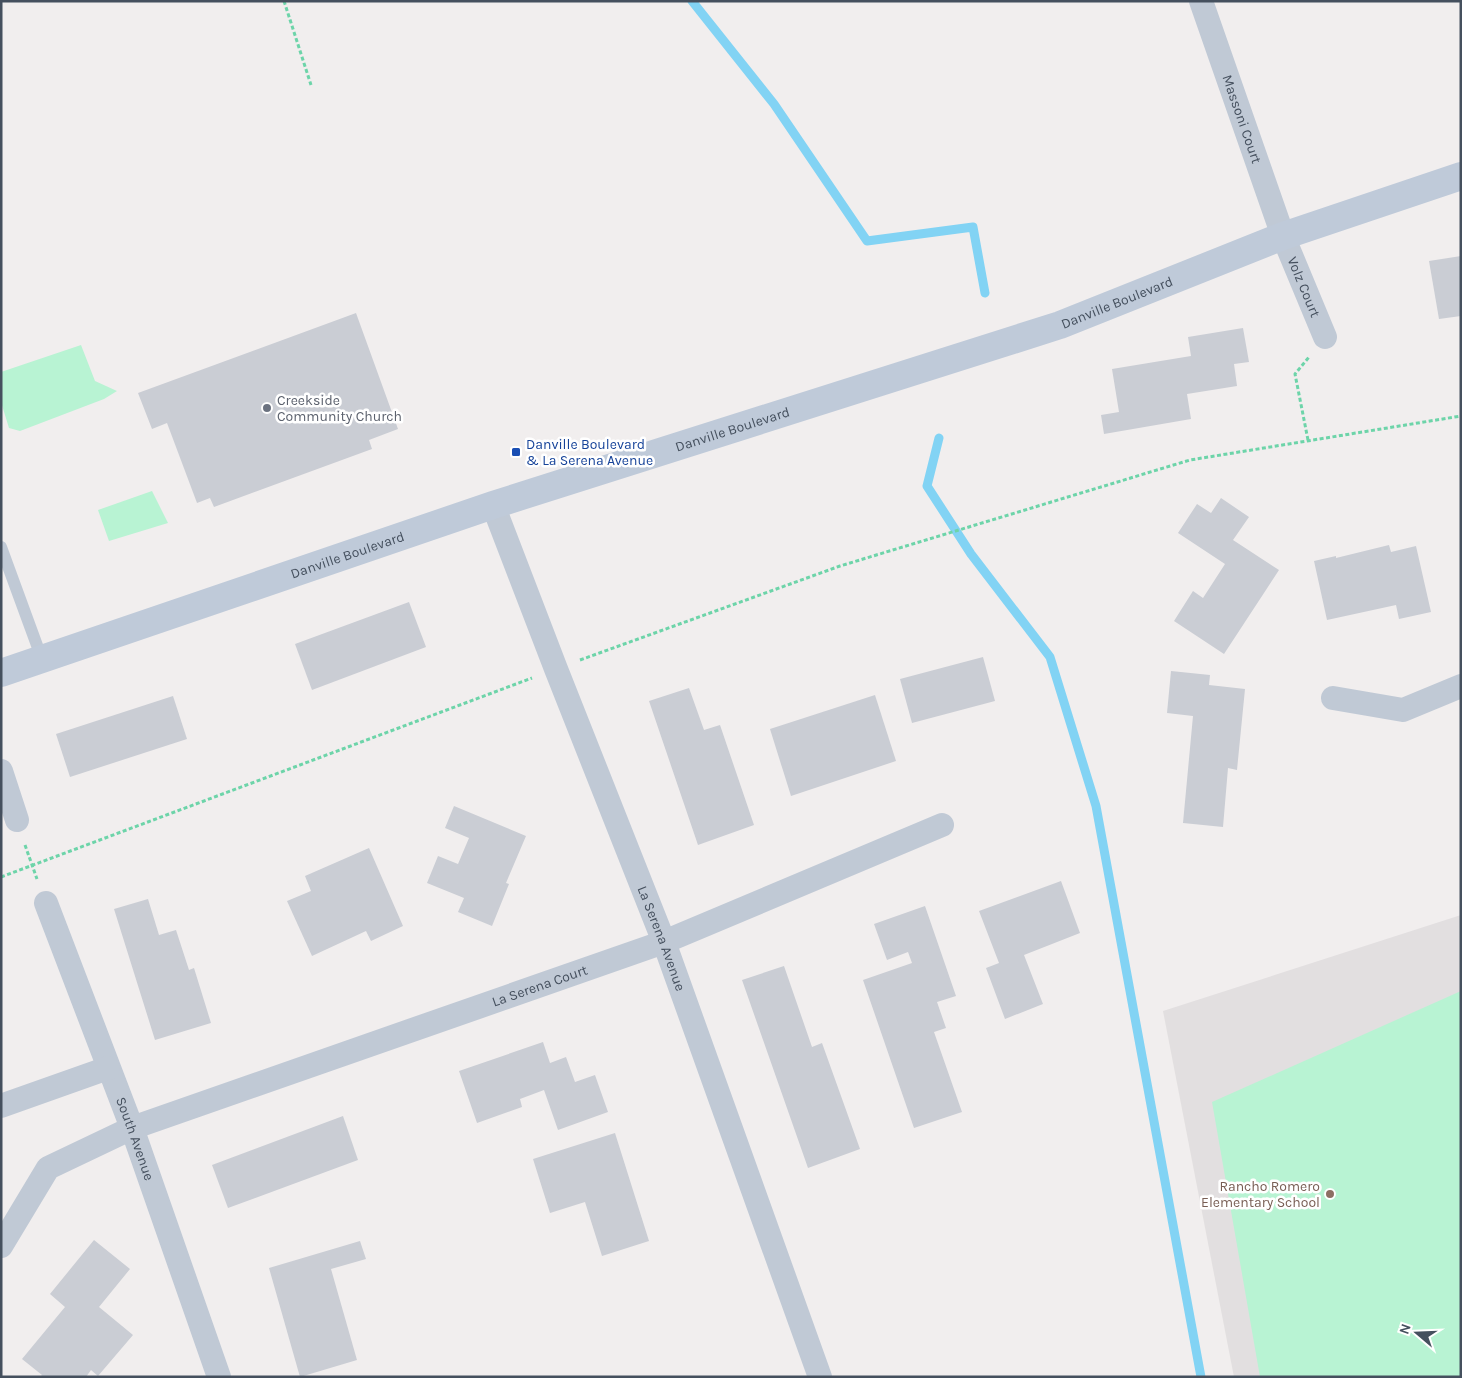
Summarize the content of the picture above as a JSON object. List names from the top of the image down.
{
  "streets": {
    "main road": ["Danville Boulevard"],
    "street": [
      "Massoni Court",
      "Volz Court",
      "La Serena Avenue",
      "La Serena Court",
      "South Avenue"
    ]
  },
  "crossings": [
    ["Massoni Court", "Volz Court"],
    ["Massoni Court", "Danville Boulevard"],
    ["Volz Court", "Danville Boulevard"],
    ["Danville Boulevard", "La Serena Avenue"],
    ["La Serena Avenue", "La Serena Court"],
    ["La Serena Court", "South Avenue"]
  ],
  "places": {
    "other": ["Creekside Community Church", "Rancho Romero Elementary School"],
    "transit": ["Danville Boulevard & La Serena Avenue"]
  },
  "north": "left"
}
